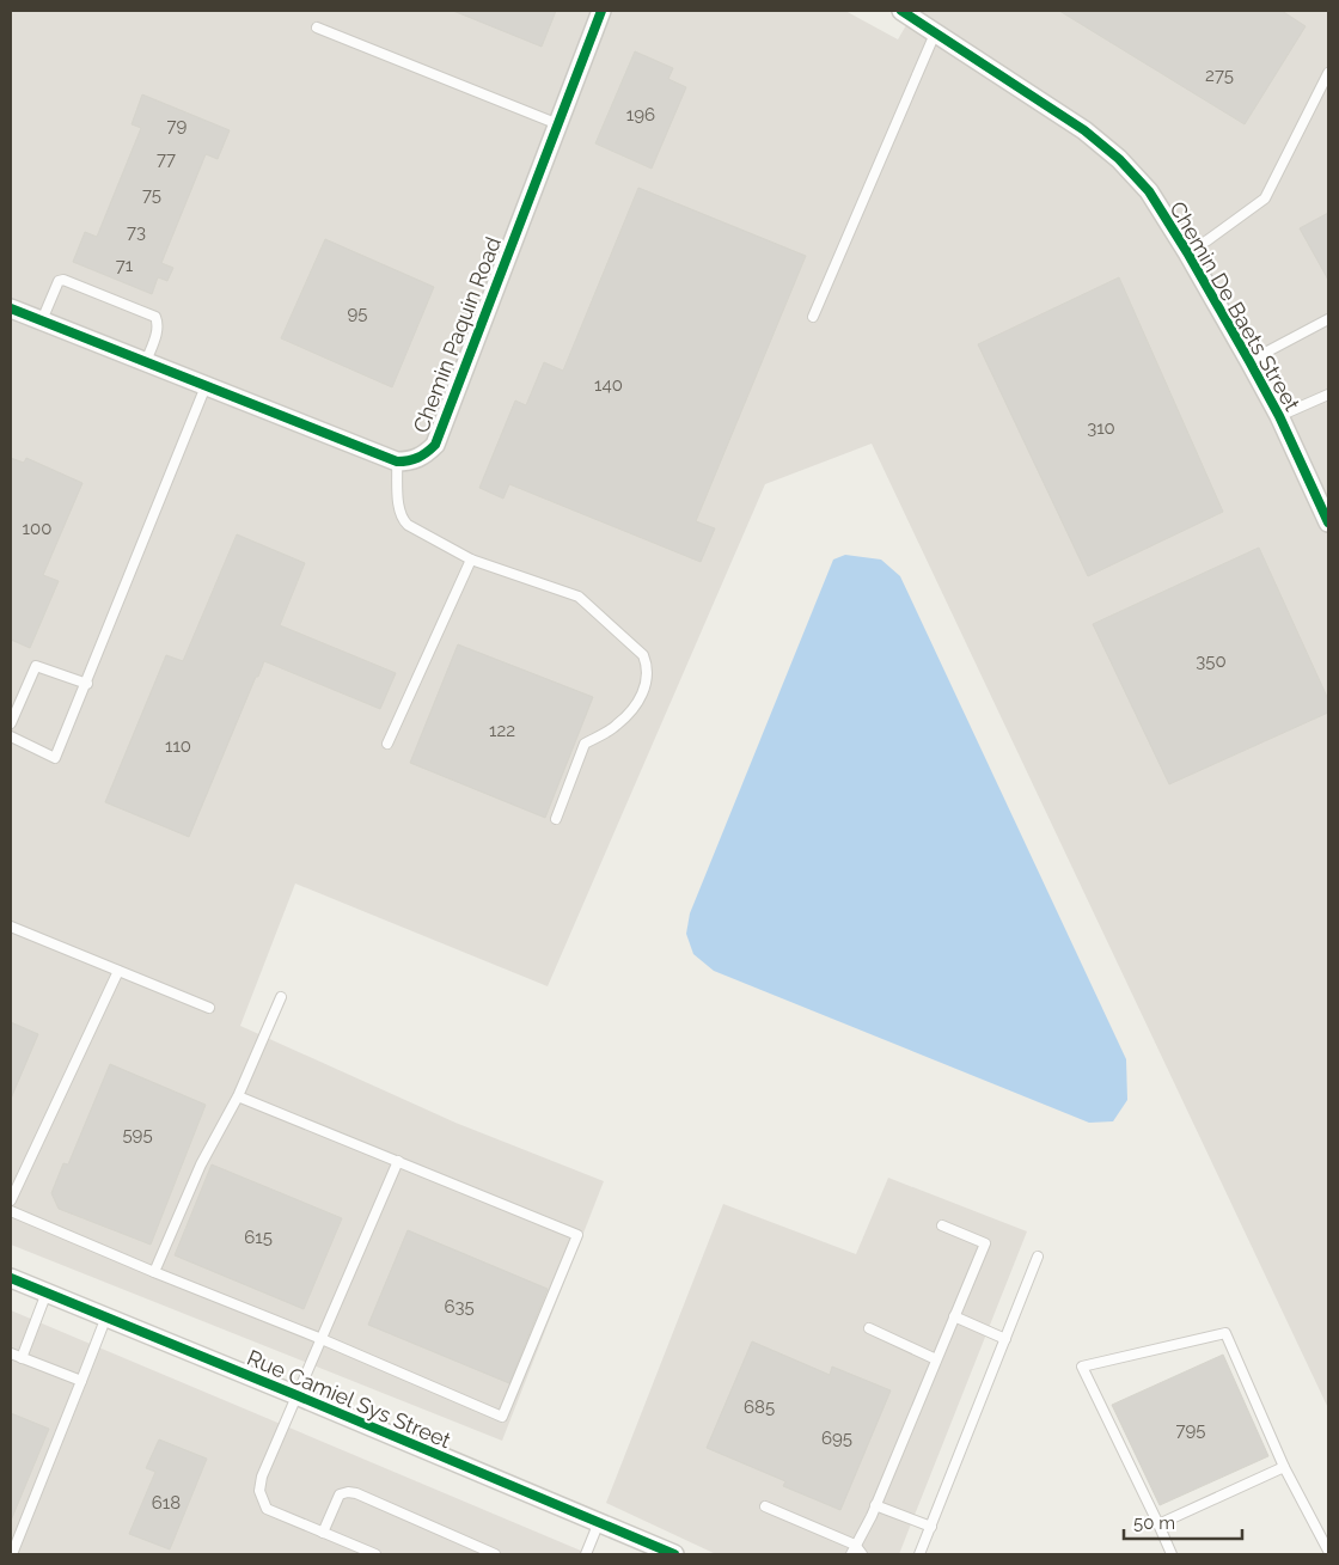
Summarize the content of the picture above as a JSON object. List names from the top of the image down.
{
  "streets": {
    "street": ["Chemin De Baets Street", "Chemin Paquin Road", "Rue Camiel Sys Street"]
  },
  "house_numbers": [
    "275",
    "196",
    "79",
    "77",
    "75",
    "73",
    "71",
    "95",
    "140",
    "310",
    "100",
    "350",
    "122",
    "110",
    "595",
    "615",
    "635",
    "685",
    "795",
    "695",
    "618"
  ],
  "scale_bar": "50 m"
}
